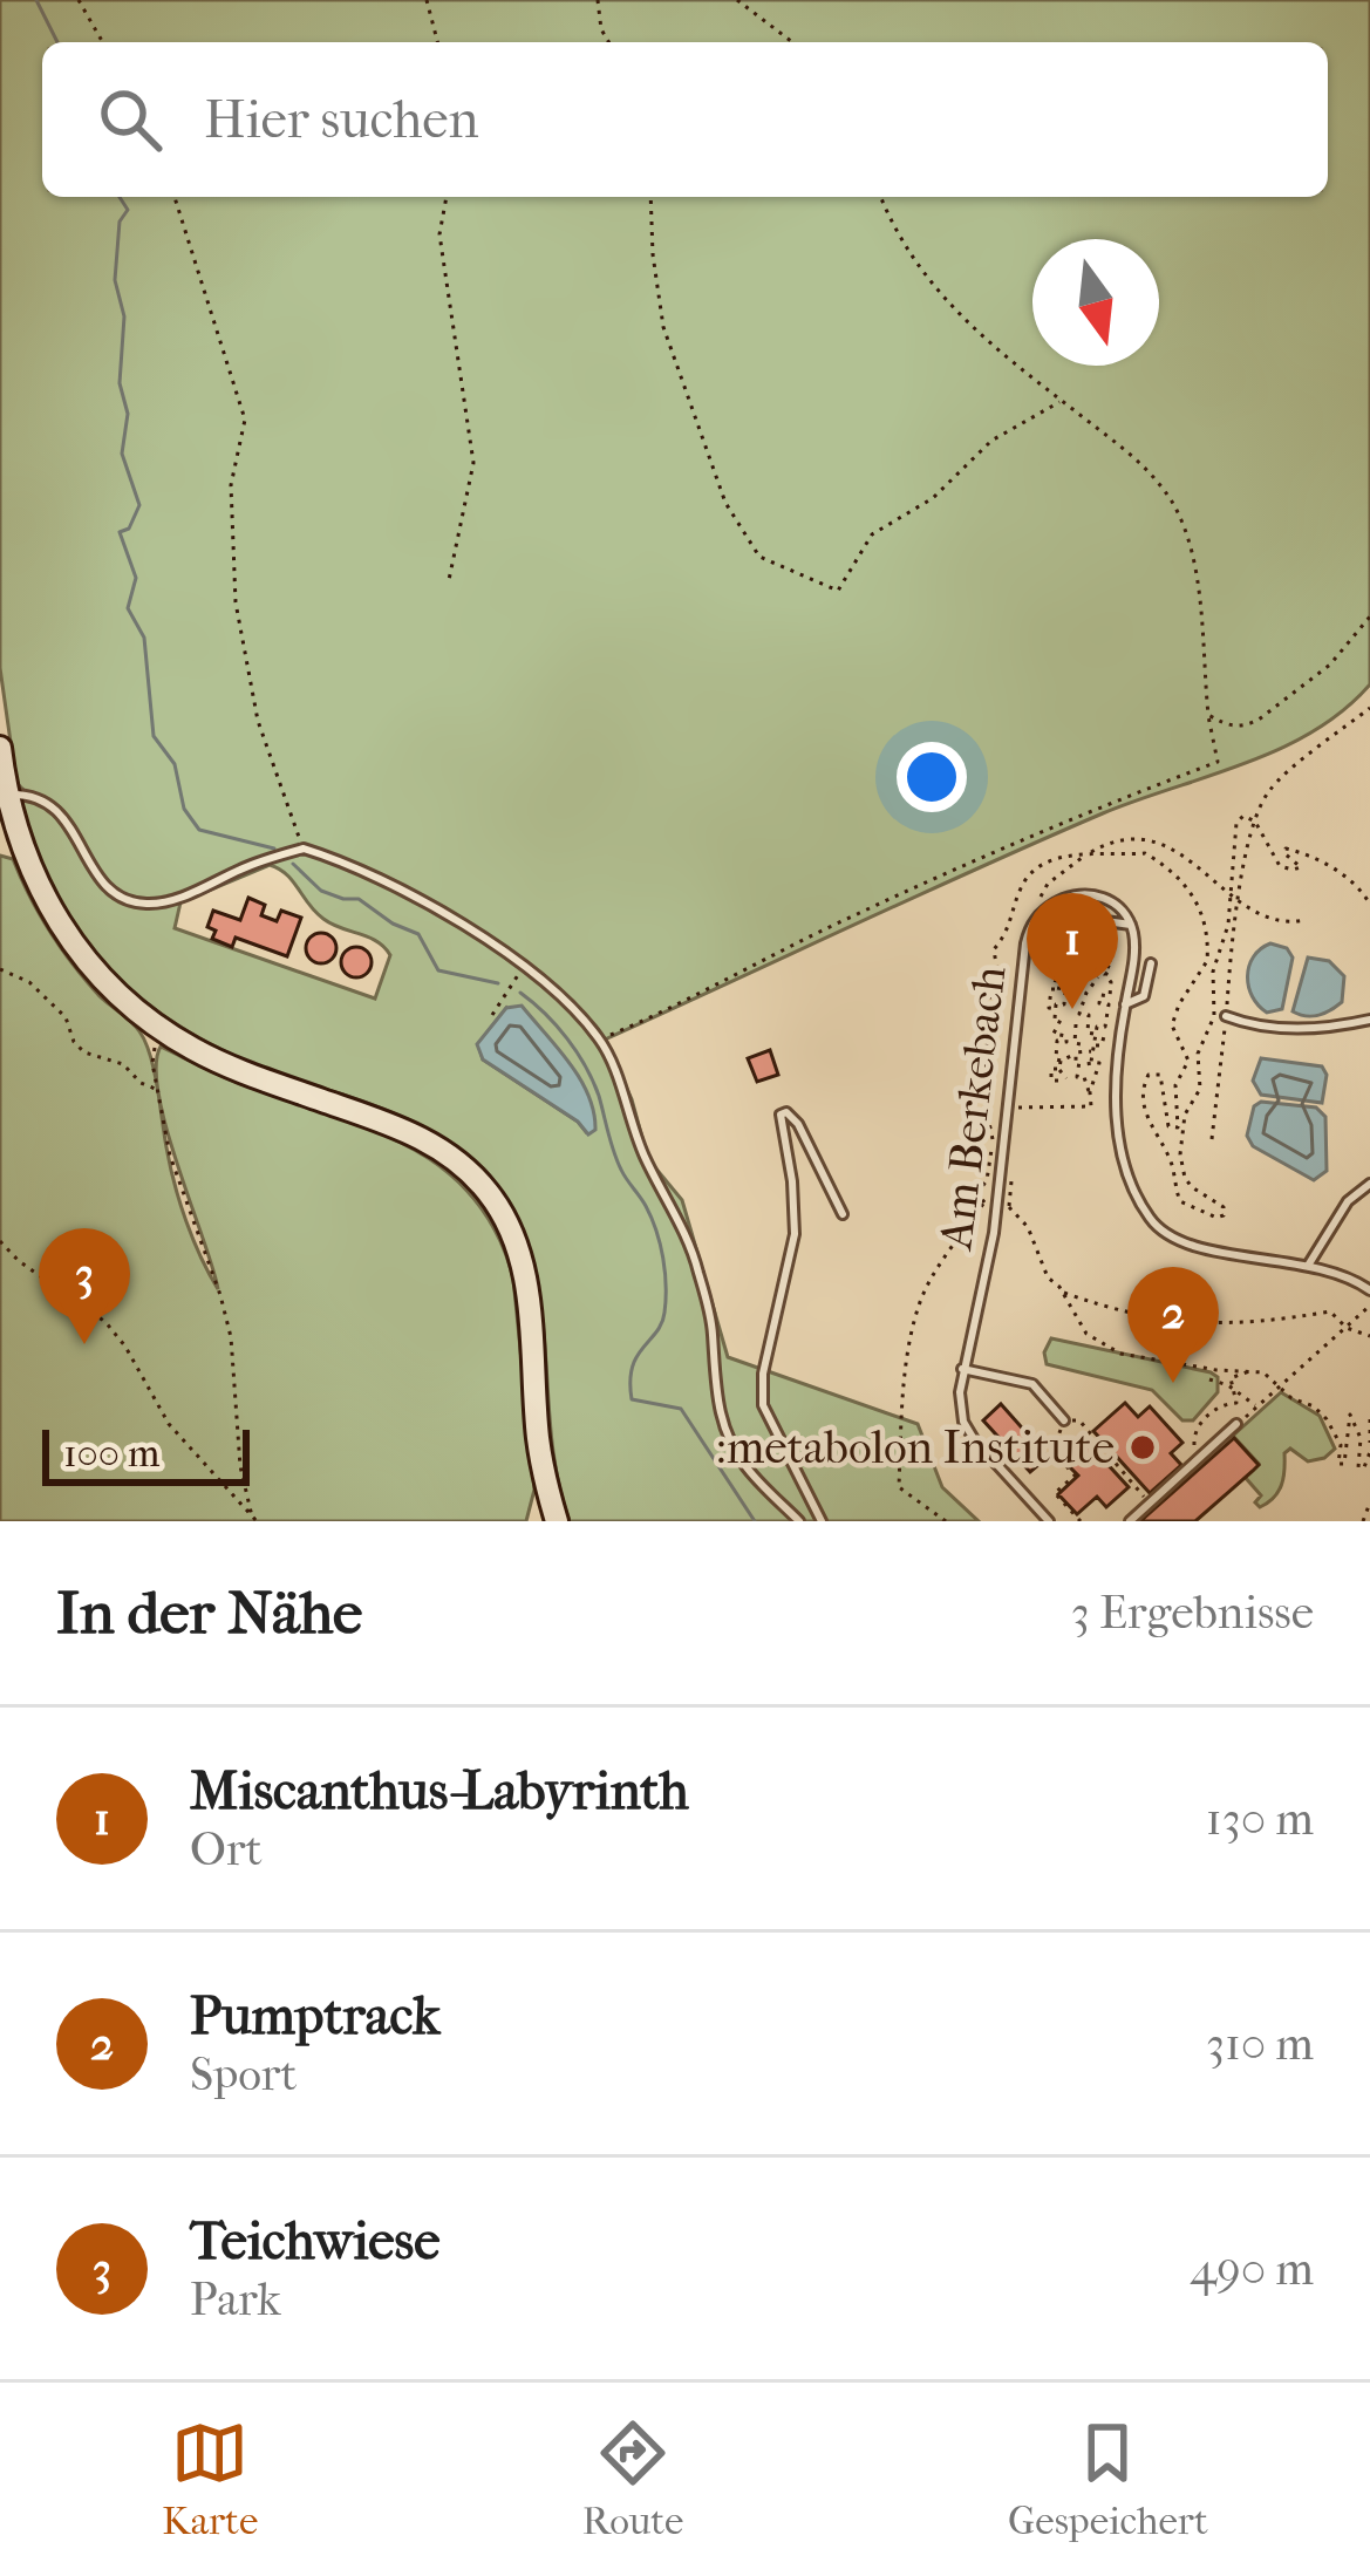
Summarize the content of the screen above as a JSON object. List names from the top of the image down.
{
  "streets": {
    "lane": ["Am Berkebach"]
  },
  "places": [":metabolon Institute"],
  "scale_bar": "100 m",
  "north": "bottom",
  "page": {
    "search": "Hier suchen",
    "pins": ["1", "3", "2"],
    "scale": "100 m",
    "heading": ["In der Nähe", "3 Ergebnisse"],
    "list": [
      {
        "mark": "1",
        "name": "Miscanthus-Labyrinth",
        "note": "Ort",
        "value": "130 m"
      },
      {
        "mark": "2",
        "name": "Pumptrack",
        "note": "Sport",
        "value": "310 m"
      },
      {
        "mark": "3",
        "name": "Teichwiese",
        "note": "Park",
        "value": "490 m"
      }
    ],
    "nav": ["Karte", "Route", "Gespeichert"]
  }
}
